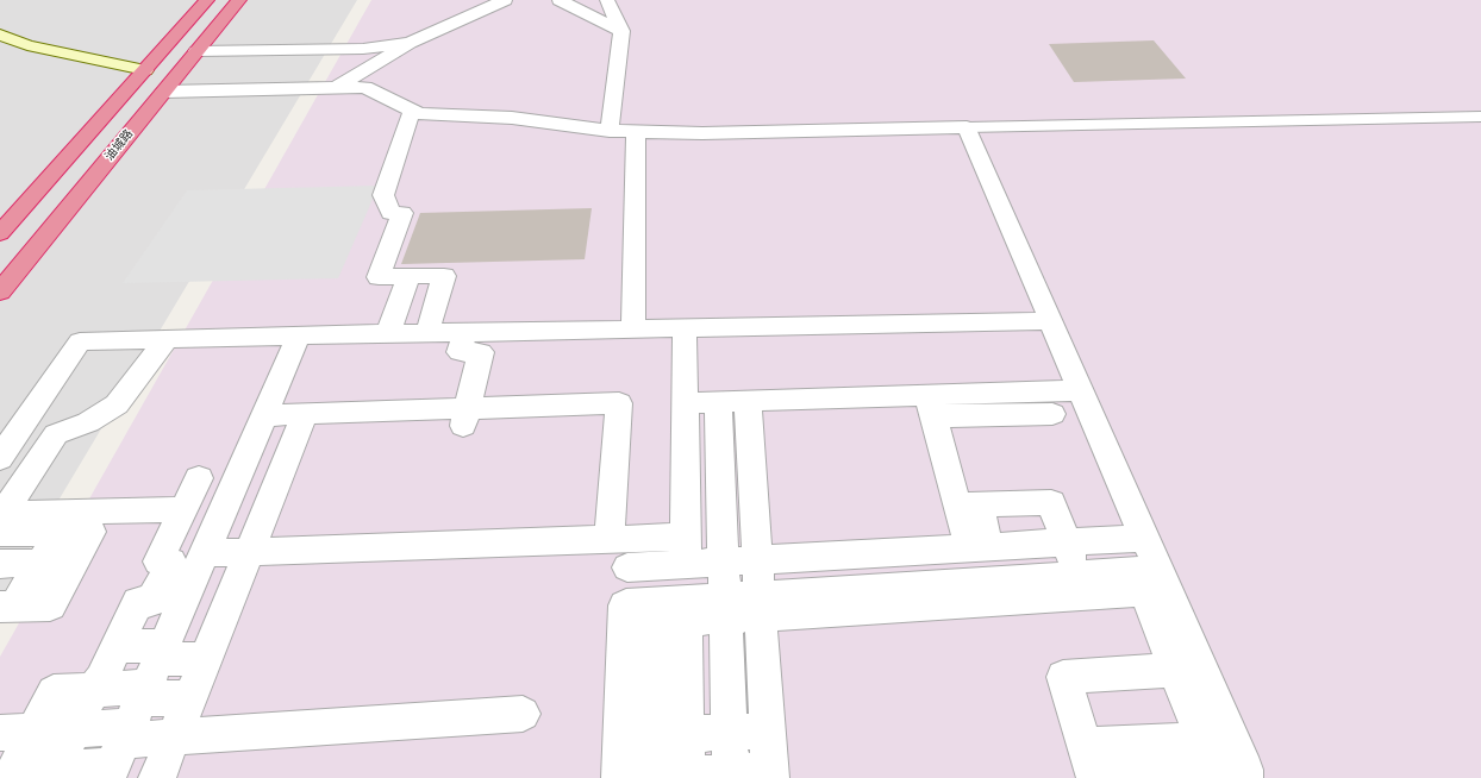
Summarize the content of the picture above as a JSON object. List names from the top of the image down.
{
  "streets": {
    "highway": ["油城路"]
  }
}
